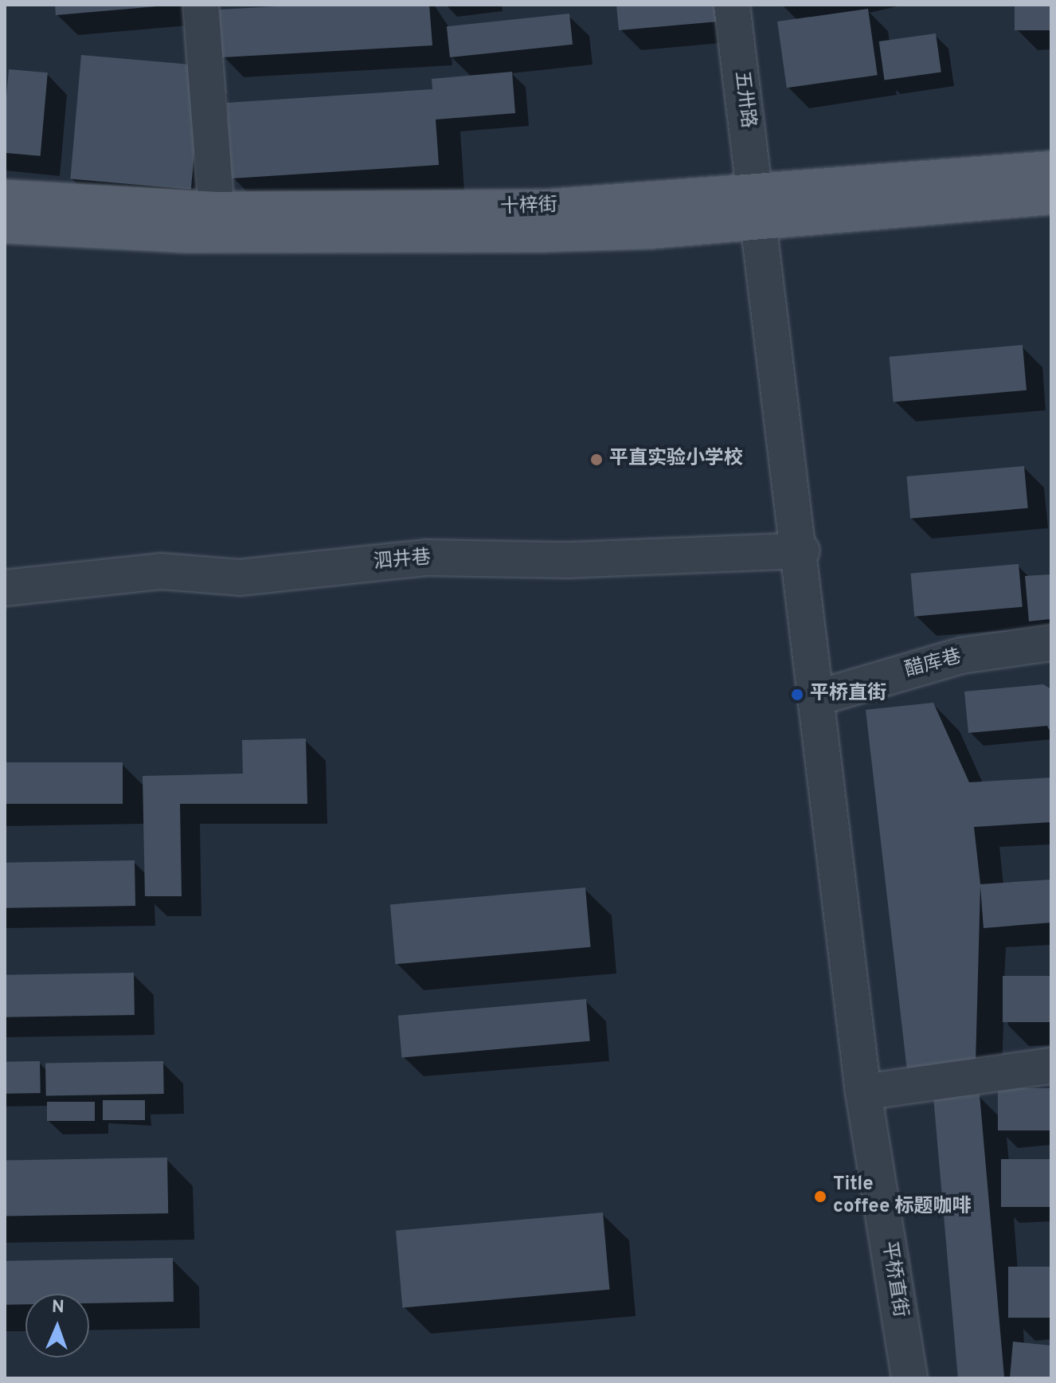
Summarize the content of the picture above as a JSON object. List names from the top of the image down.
{
  "streets": {
    "main road": ["十梓街"],
    "street": [
      "五卅路",
      "泗井巷",
      "醋库巷",
      "平桥直街"
    ]
  },
  "crossings": [
    ["五卅路", "十梓街"],
    ["五卅路", "平桥直街"],
    ["十梓街", "平桥直街"],
    ["泗井巷", "平桥直街"],
    ["醋库巷", "平桥直街"]
  ],
  "places": ["平直实验小学校", "平桥直街", "Title coffee 标题咖啡"],
  "north": "top"
}
